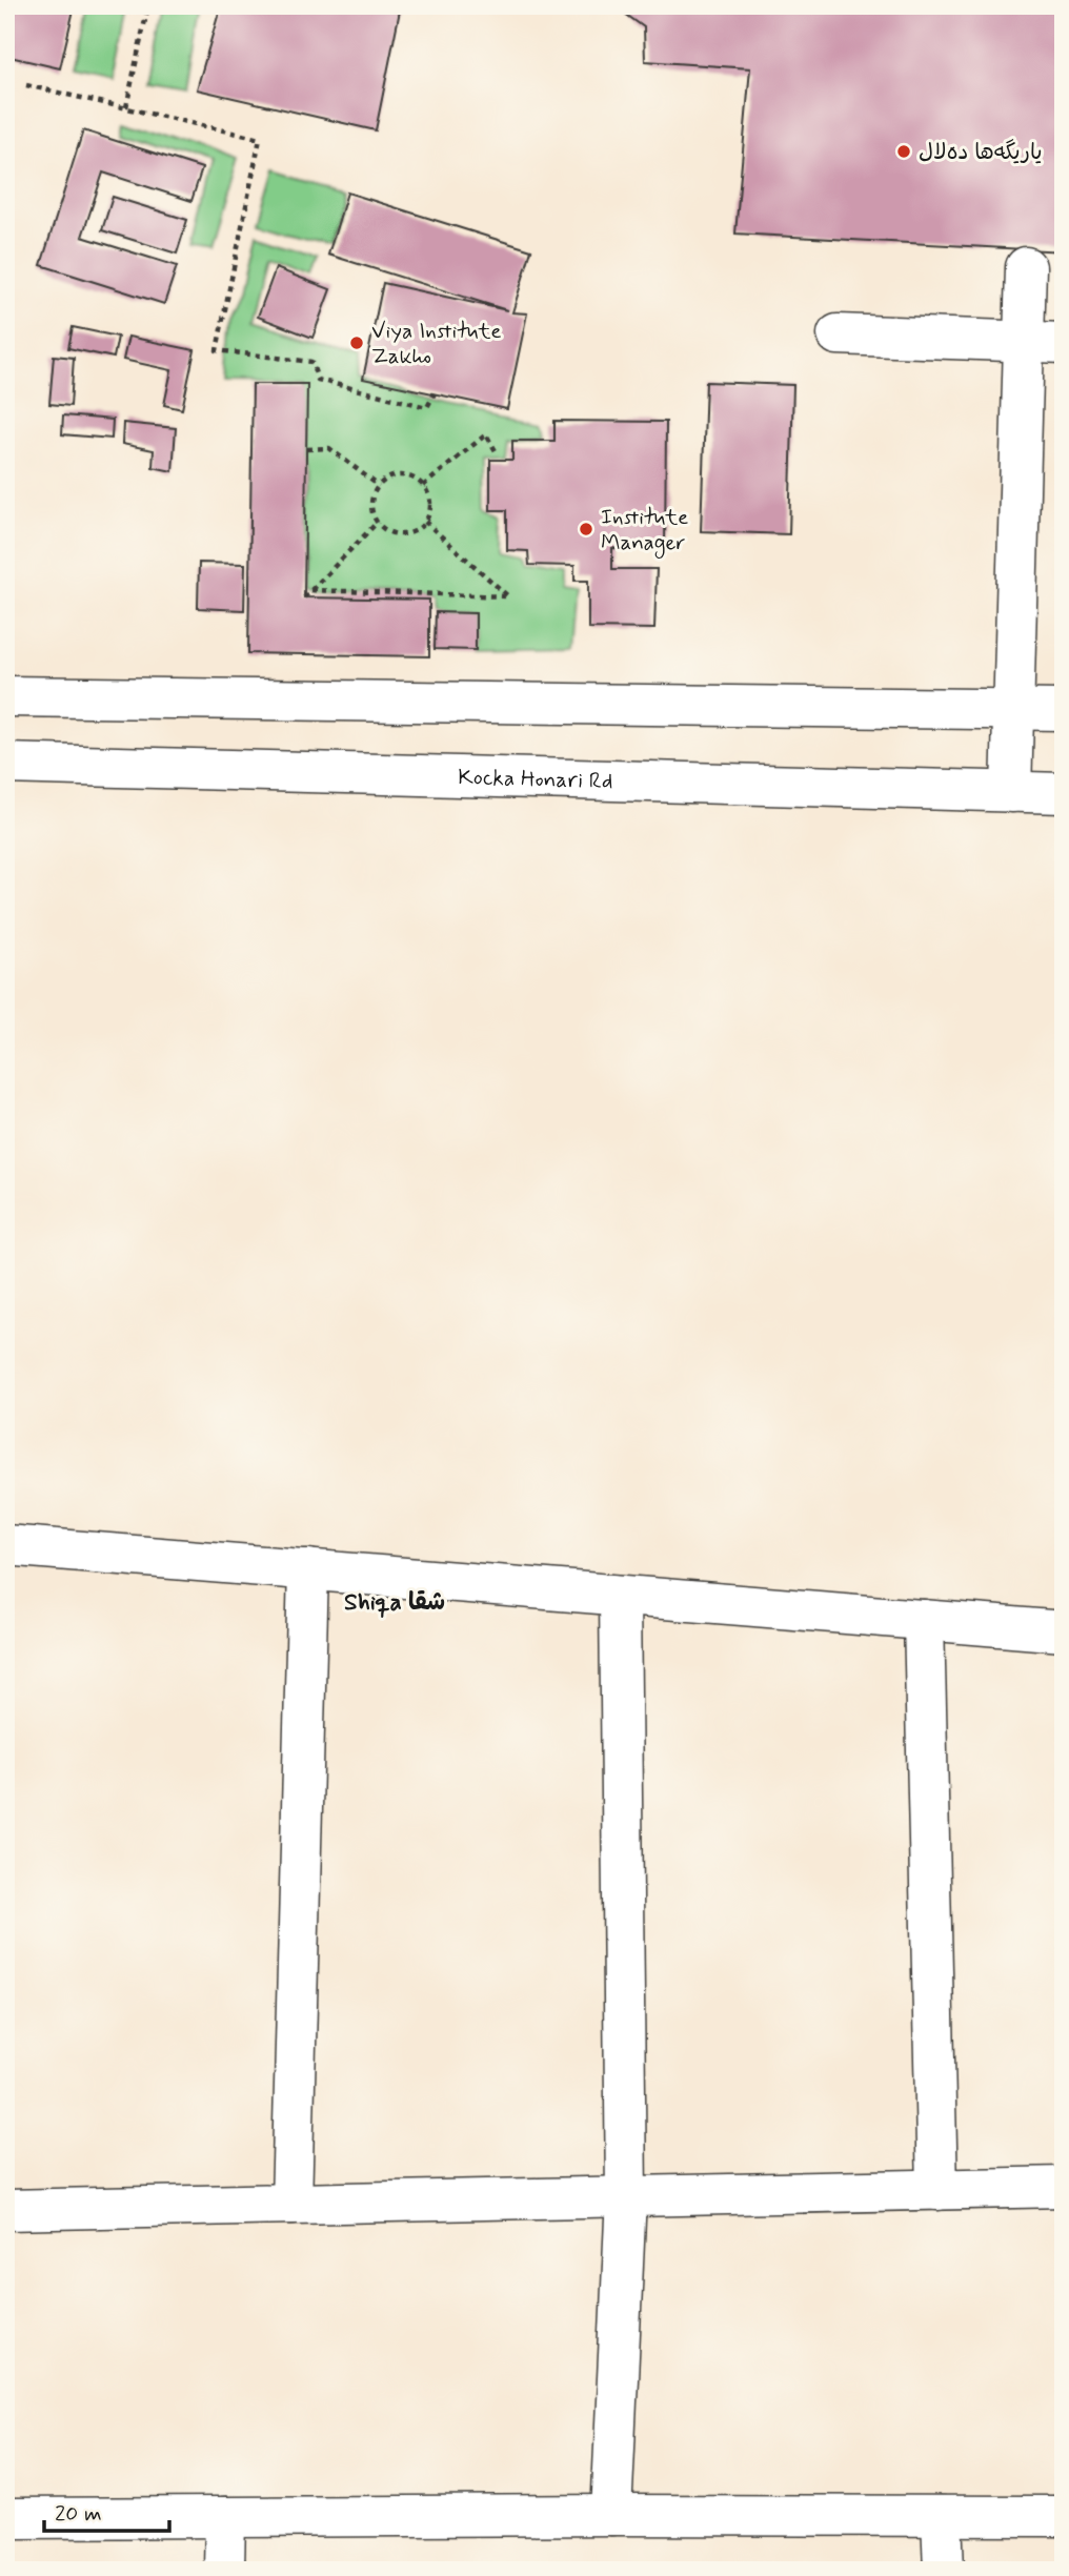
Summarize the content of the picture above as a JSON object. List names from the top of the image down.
{
  "streets": {
    "street": ["Kocka Honari Rd"]
  },
  "districts": ["Shiqa شقا"],
  "places": ["یاریگەها دەلال", "Viya Institute Zakho", "Institute Manager"],
  "scale_bar": "20 m"
}
